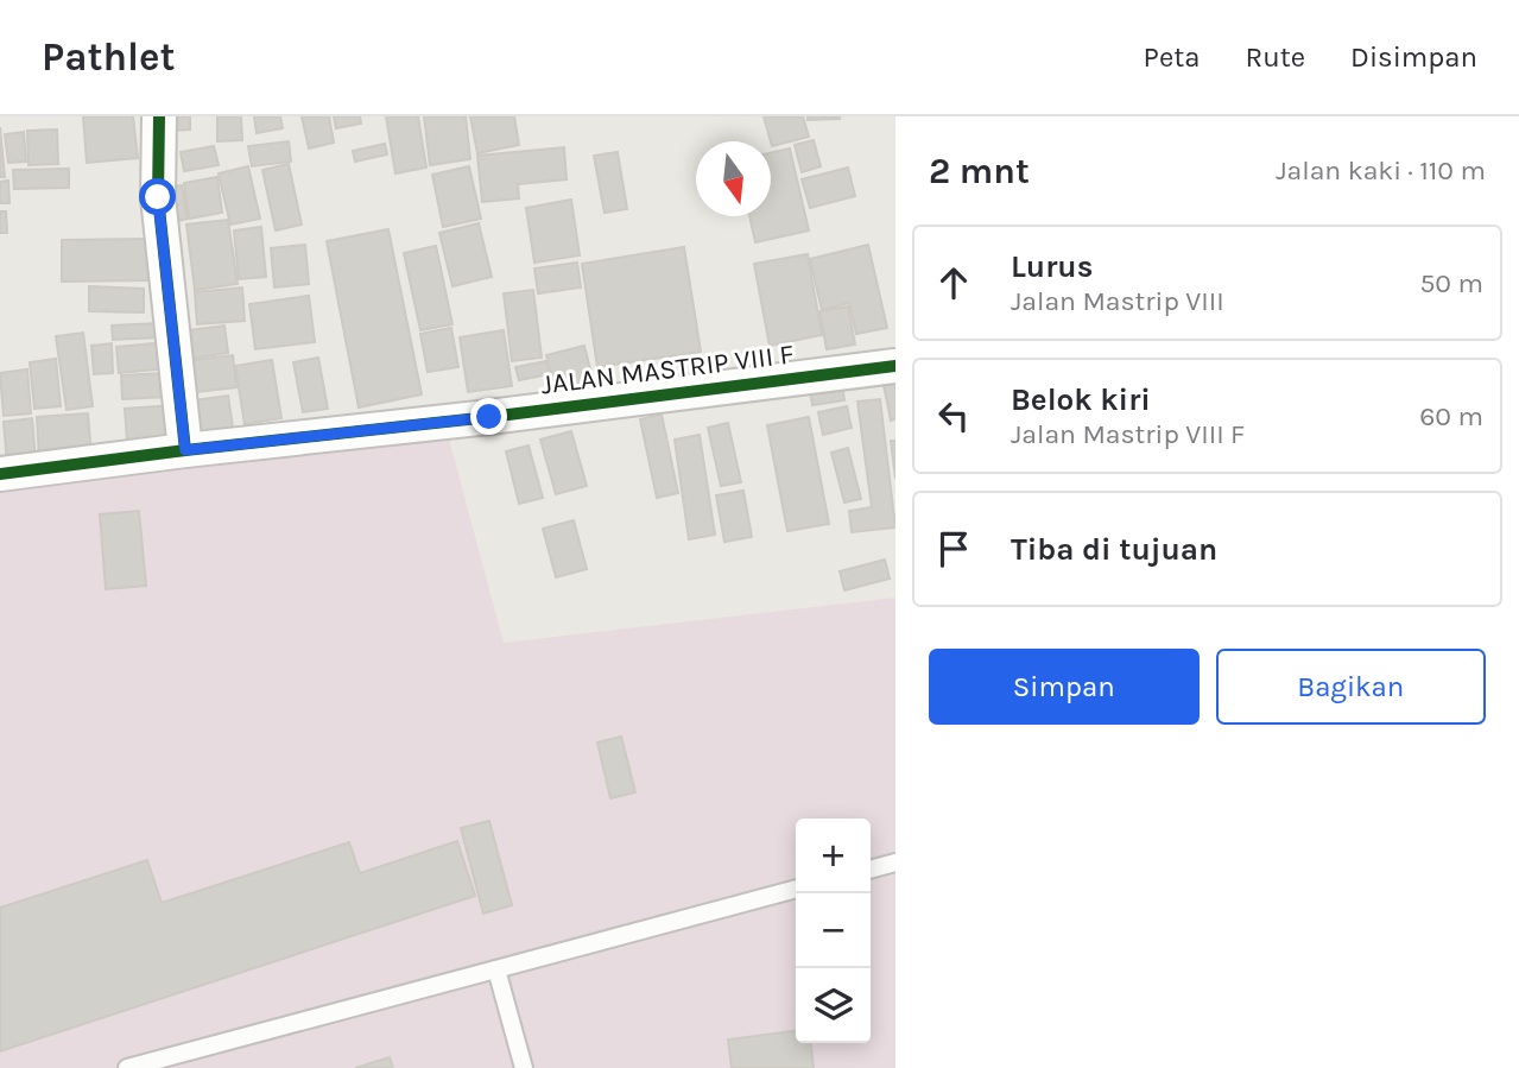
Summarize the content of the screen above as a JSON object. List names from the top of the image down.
{
  "streets": {
    "street": ["JALAN MASTRIP VIII F"]
  },
  "north": "bottom",
  "page": {
    "header": "Pathlet",
    "nav": ["Peta", "Rute", "Disimpan"],
    "heading": ["2 mnt", "Jalan kaki · 110 m"],
    "list": [
      ["Lurus", "Jalan Mastrip VIII", "50 m"],
      ["Belok kiri", "Jalan Mastrip VIII F", "60 m"],
      "Tiba di tujuan"
    ],
    "buttons": ["Simpan", "Bagikan"],
    "map_buttons": ["+", "−"]
  }
}
